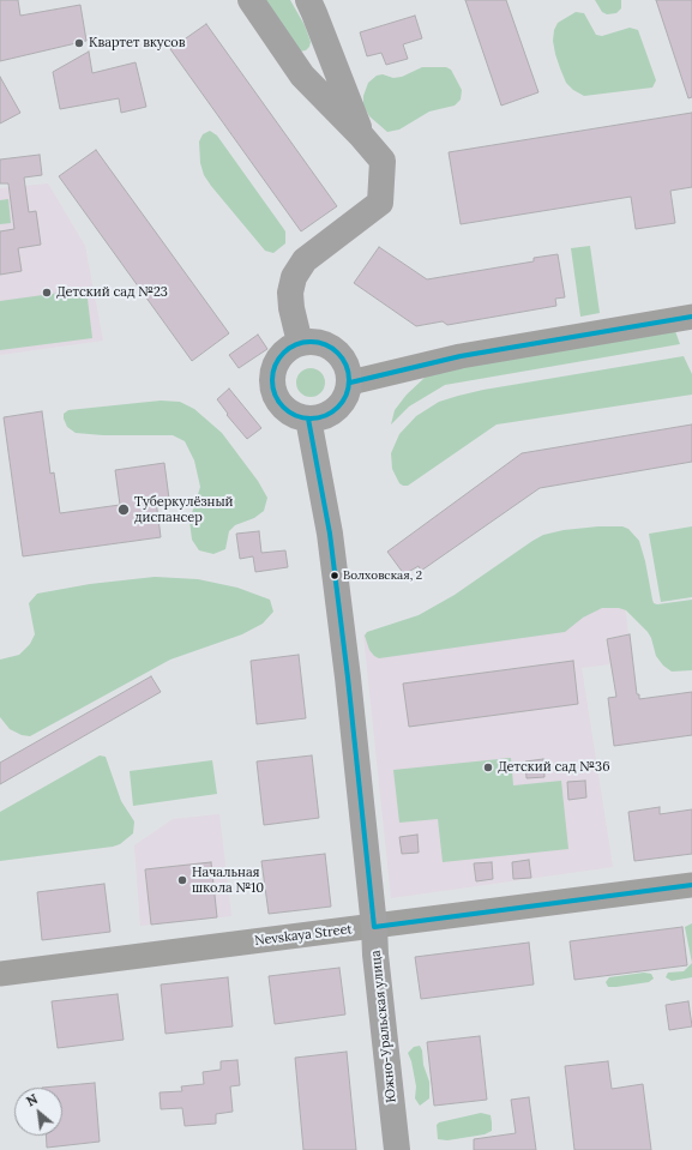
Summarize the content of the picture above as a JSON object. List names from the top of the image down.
{
  "streets": {
    "main road": ["Южно-Уральская улица"],
    "street": ["Nevskaya Street"]
  },
  "crossings": [
    ["Nevskaya Street", "Южно-Уральская улица"]
  ],
  "places": [
    "Квартет вкусов",
    "Детский сад №23",
    "Туберкулёзный диспансер",
    "Волховская, 2",
    "Детский сад №36",
    "Начальная школа №10"
  ],
  "north": "top left"
}
